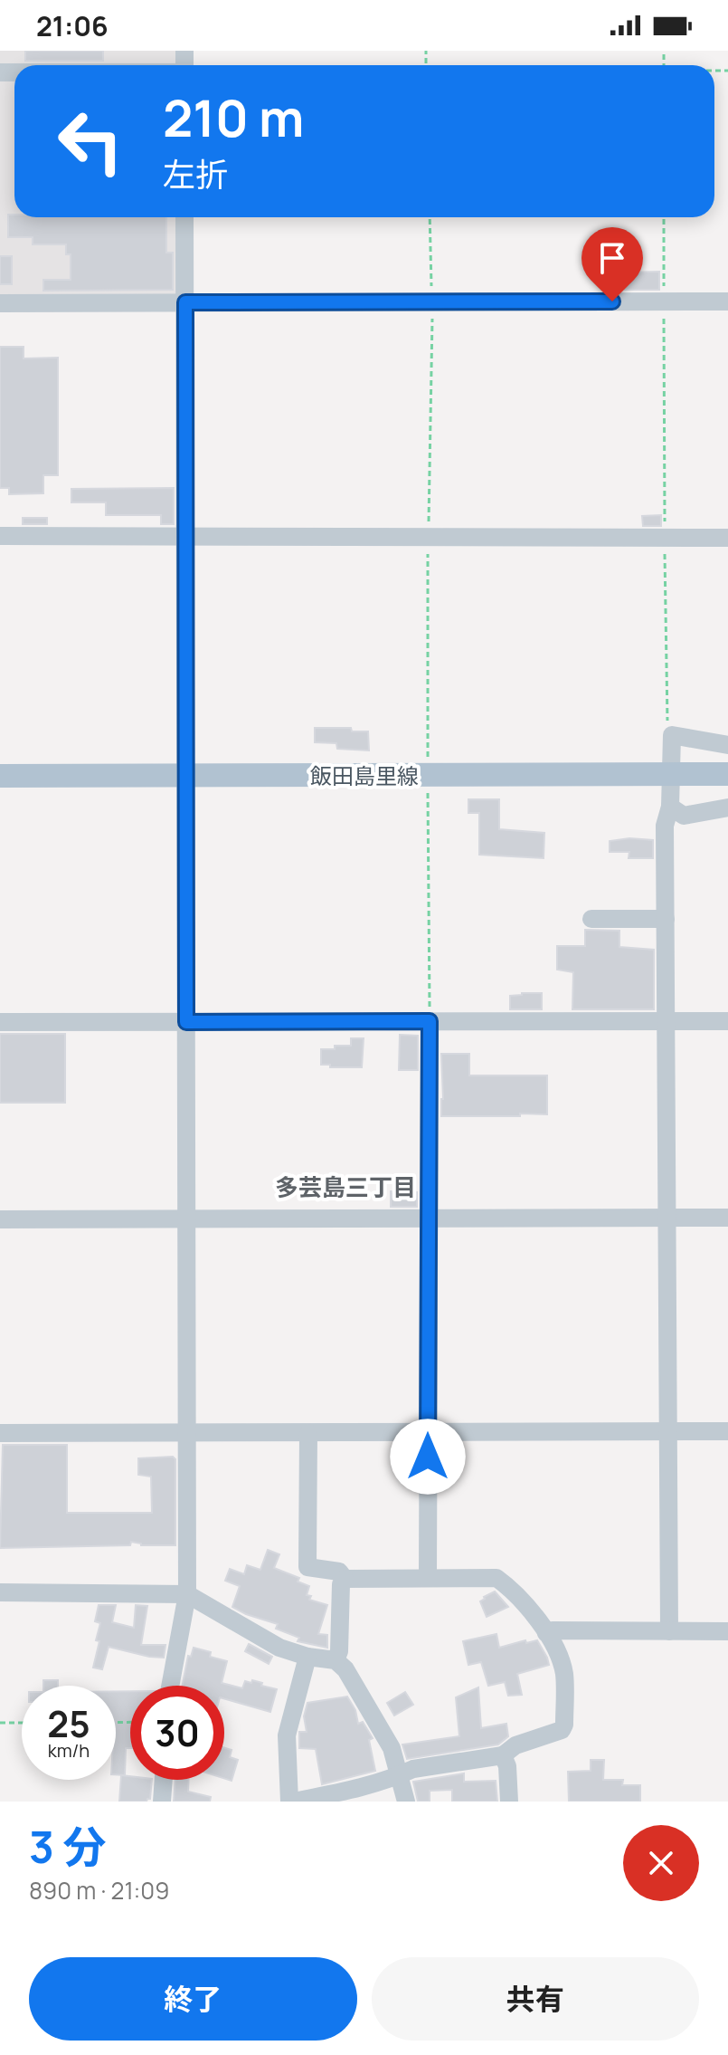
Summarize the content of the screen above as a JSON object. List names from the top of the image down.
{
  "streets": {
    "main road": ["飯田島里線"]
  },
  "districts": ["多芸島三丁目"],
  "page": {
    "status": "21:06",
    "turn": ["210 m", "左折"],
    "speed": "25 km/h",
    "limit": "30",
    "heading": ["3 分", "890 m · 21:09"],
    "buttons": ["終了", "共有"]
  }
}
